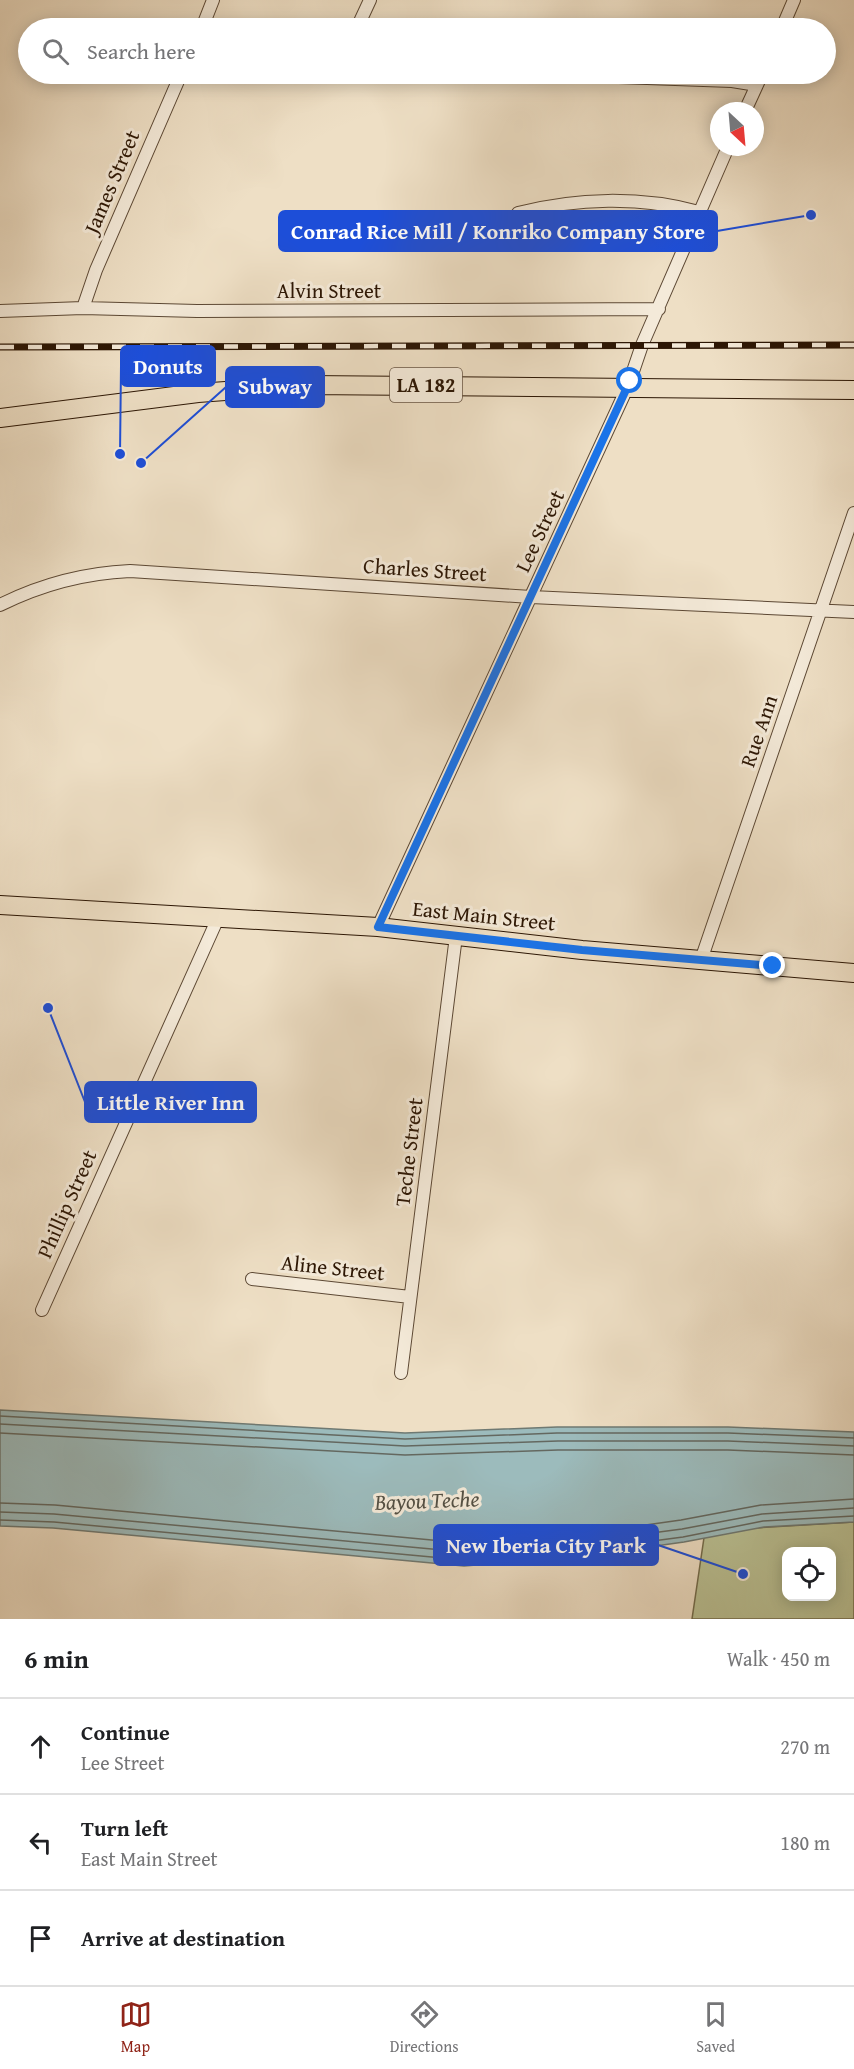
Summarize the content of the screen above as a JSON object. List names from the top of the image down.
{
  "streets": {
    "main road": ["LA 182", "East Main Street"],
    "street": [
      "James Street",
      "Alvin Street",
      "Lee Street",
      "Charles Street",
      "Rue Ann",
      "Teche Street",
      "Phillip Street",
      "Aline Street"
    ]
  },
  "crossings": [
    ["James Street", "Alvin Street"],
    ["Alvin Street", "Lee Street"],
    ["LA 182", "Lee Street"],
    ["Lee Street", "Charles Street"],
    ["Lee Street", "East Main Street"],
    ["Charles Street", "Rue Ann"],
    ["Rue Ann", "East Main Street"],
    ["East Main Street", "Teche Street"],
    ["East Main Street", "Phillip Street"],
    ["Teche Street", "Aline Street"]
  ],
  "water": ["Bayou Teche"],
  "places": [
    "Conrad Rice Mill / Konriko Company Store",
    "Donuts",
    "Subway",
    "Little River Inn",
    "New Iberia City Park"
  ],
  "north": "bottom right",
  "page": {
    "search": "Search here",
    "heading": ["6 min", "Walk · 450 m"],
    "list": [
      ["Continue", "Lee Street", "270 m"],
      ["Turn left", "East Main Street", "180 m"],
      "Arrive at destination"
    ],
    "nav": ["Map", "Directions", "Saved"]
  }
}
